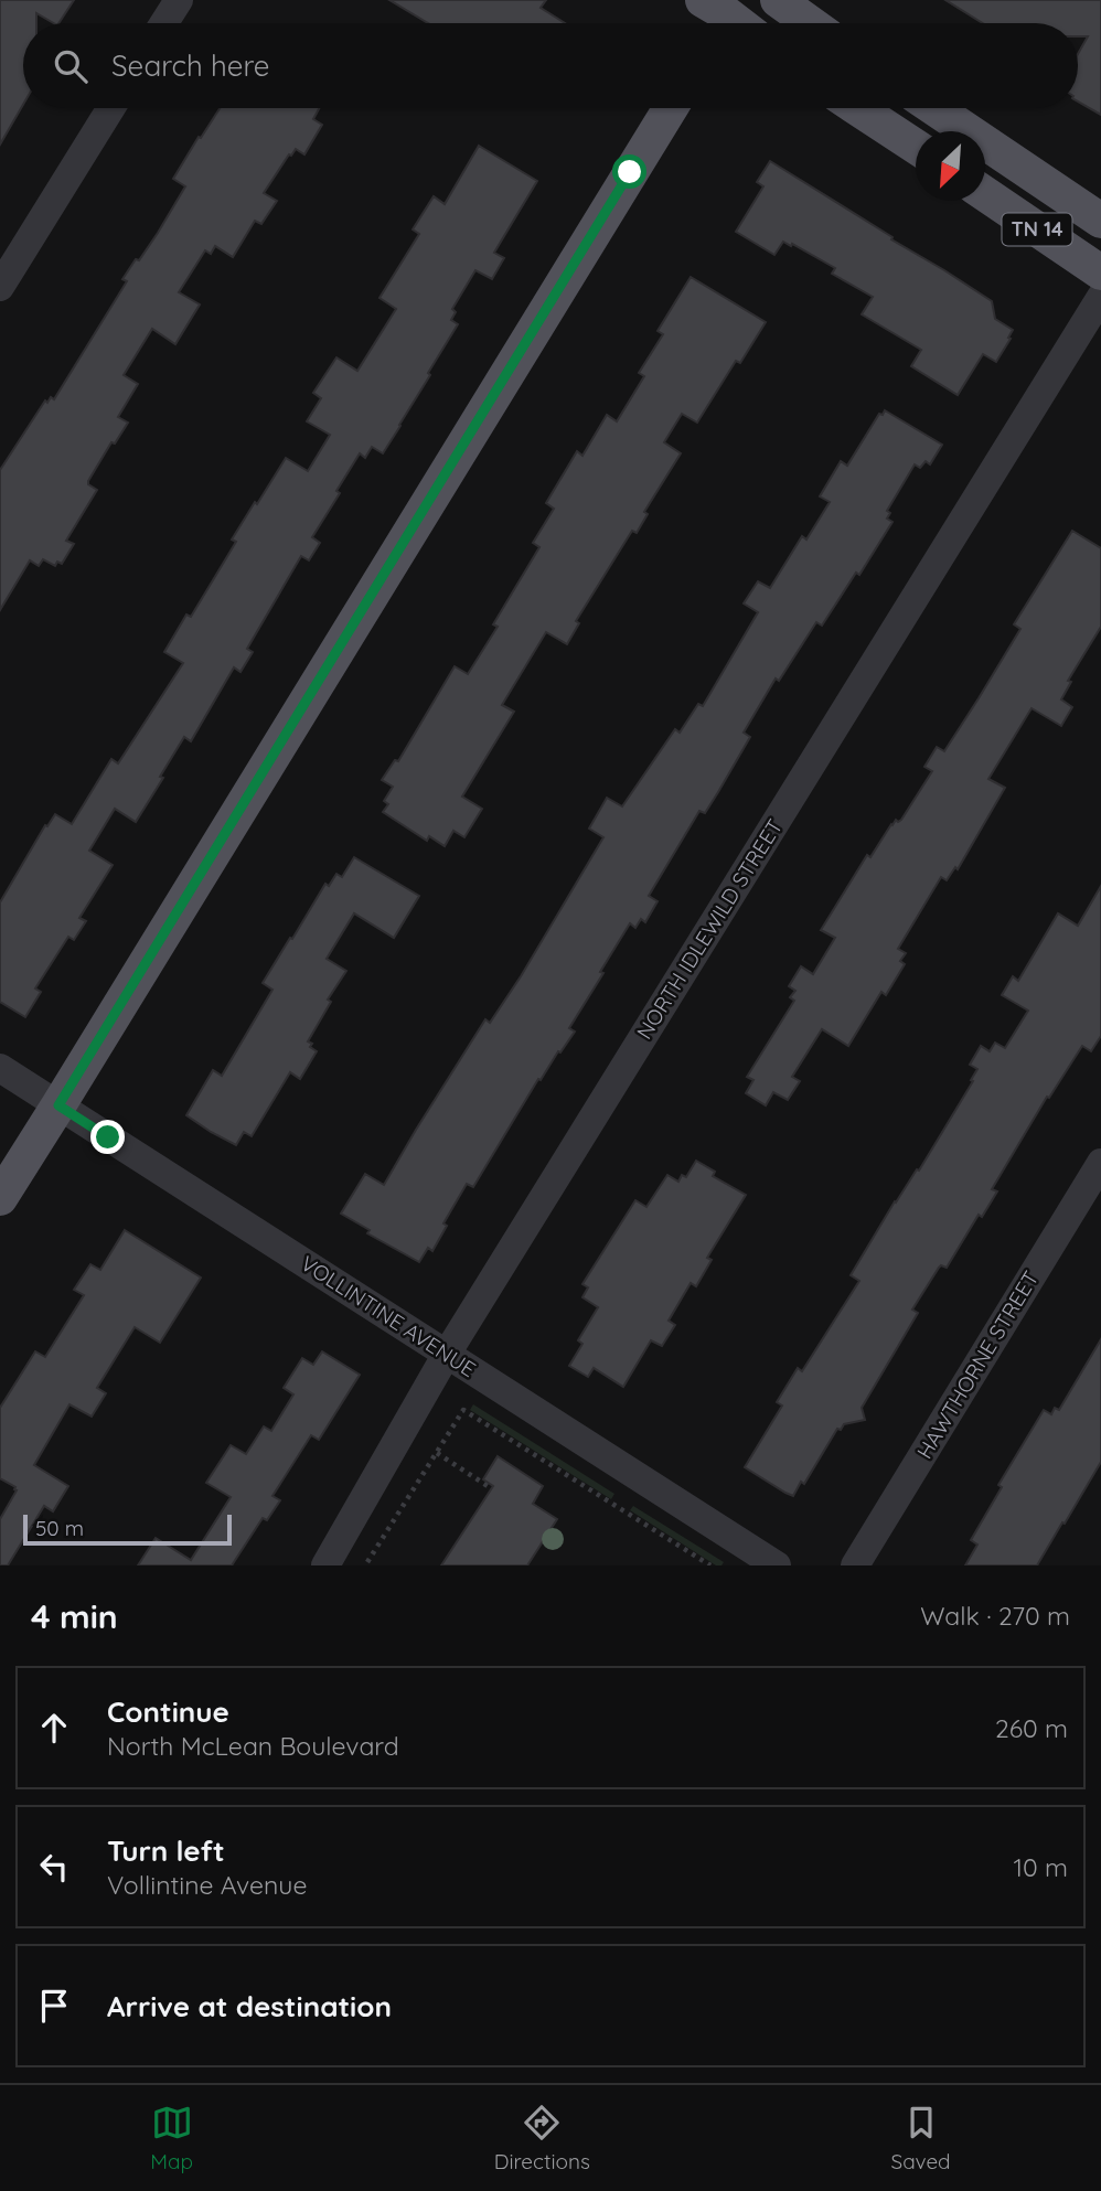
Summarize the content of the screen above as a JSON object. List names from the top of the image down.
{
  "streets": {
    "main road": ["TN 14"],
    "street": ["NORTH IDLEWILD STREET", "VOLLINTINE AVENUE", "HAWTHORNE STREET"]
  },
  "crossings": [
    ["NORTH IDLEWILD STREET", "VOLLINTINE AVENUE"]
  ],
  "scale_bar": "50 m",
  "north": "bottom left",
  "page": {
    "search": "Search here",
    "scale": "50 m",
    "heading": ["4 min", "Walk · 270 m"],
    "list": [
      ["Continue", "North McLean Boulevard", "260 m"],
      ["Turn left", "Vollintine Avenue", "10 m"],
      "Arrive at destination"
    ],
    "nav": ["Map", "Directions", "Saved"]
  }
}
